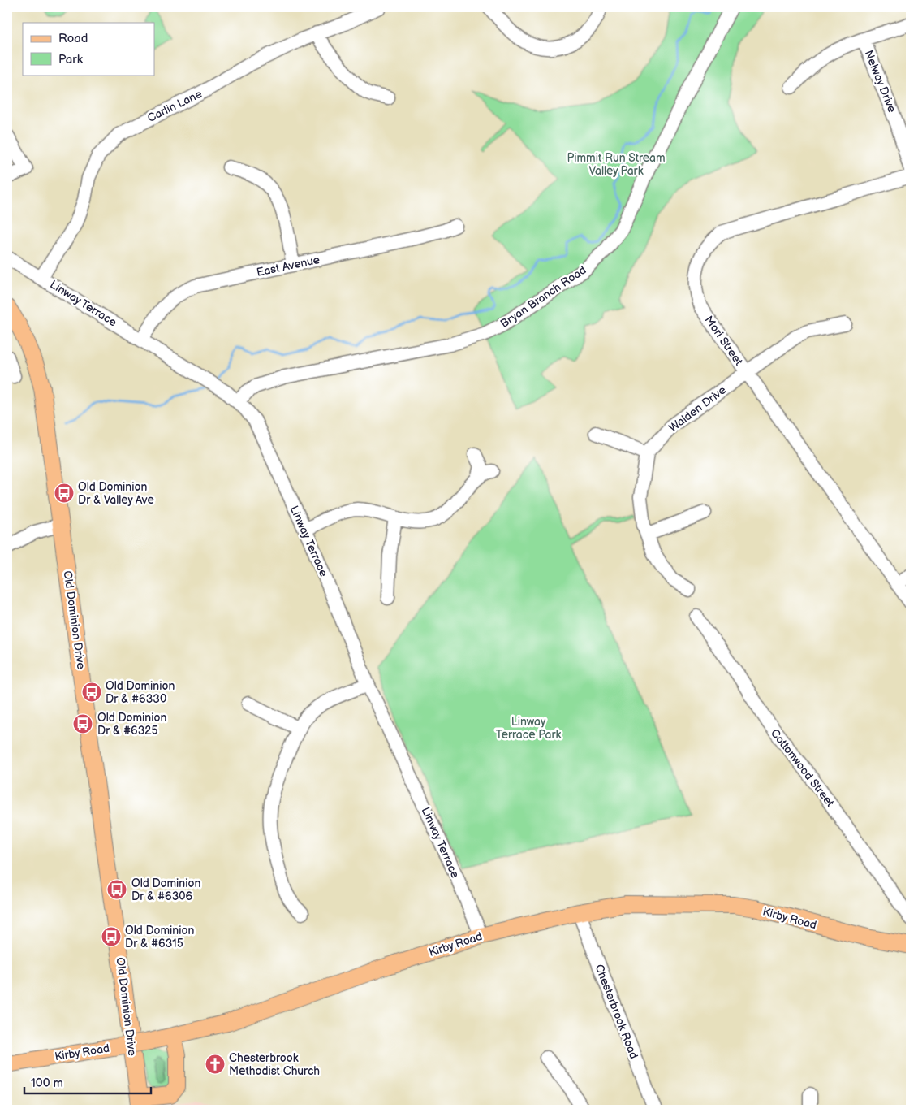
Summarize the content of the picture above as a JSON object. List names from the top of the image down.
{
  "streets": {
    "main road": ["Old Dominion Drive", "Kirby Road"],
    "street": [
      "Nelway Drive",
      "Carlin Lane",
      "East Avenue",
      "Bryan Branch Road",
      "Linway Terrace",
      "Mori Street",
      "Walden Drive",
      "Cottonwood Street",
      "Chesterbrook Road"
    ]
  },
  "crossings": [
    ["Carlin Lane", "Linway Terrace"],
    ["East Avenue", "Linway Terrace"],
    ["Bryan Branch Road", "Linway Terrace"],
    ["Linway Terrace", "Kirby Road"],
    ["Mori Street", "Walden Drive"],
    ["Kirby Road", "Chesterbrook Road"]
  ],
  "parks": ["Pimmit Run Stream Valley Park", "Linway Terrace Park"],
  "places": {
    "bus stop": [
      "Old Dominion Dr & Valley Ave",
      "Old Dominion Dr & #6330",
      "Old Dominion Dr & #6325",
      "Old Dominion Dr & #6306",
      "Old Dominion Dr & #6315"
    ],
    "church": ["Chesterbrook Methodist Church"]
  },
  "legend": ["Road", "Park"],
  "scale_bar": "100 m"
}
